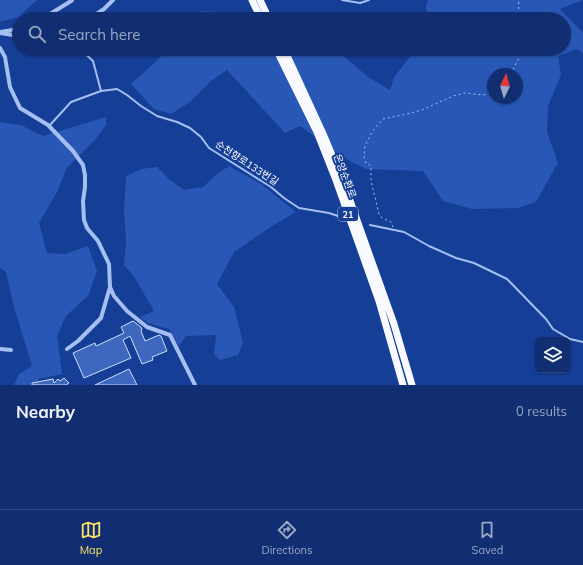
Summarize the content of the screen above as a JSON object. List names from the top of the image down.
{
  "streets": {
    "highway": ["온양순환로", "21"],
    "lane": ["순천향로133번길"]
  },
  "north": "top",
  "page": {
    "search": "Search here",
    "heading": ["Nearby", "0 results"],
    "nav": ["Map", "Directions", "Saved"]
  }
}
